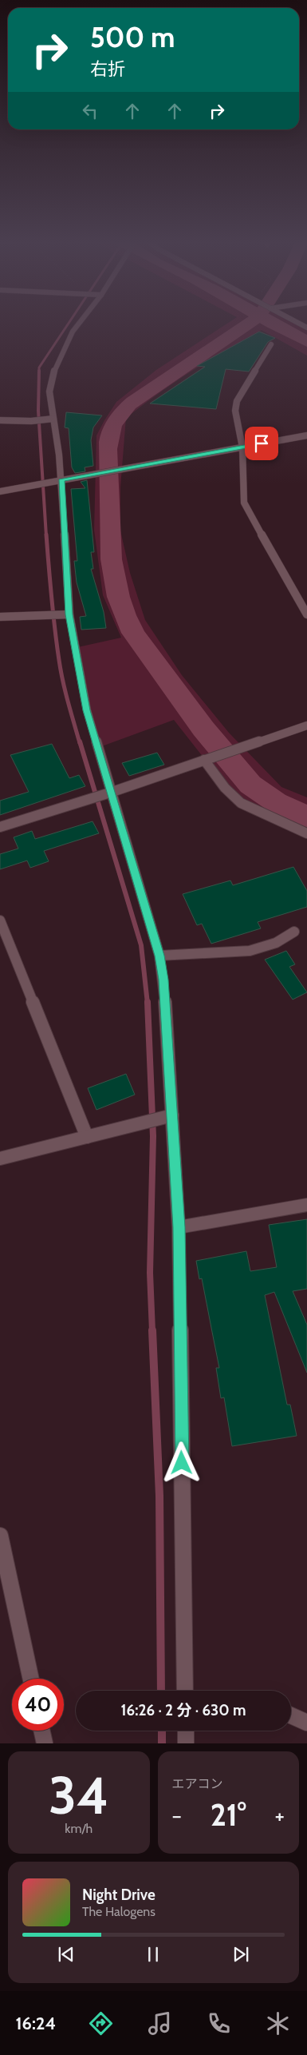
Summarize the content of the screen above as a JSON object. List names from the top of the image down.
{
  "page": {
    "turn": ["500 m", "右折"],
    "limit": "40",
    "trip": "16:26 · 2 分 · 630 m",
    "tile": [
      ["34", "km/h"],
      "エアコン"
    ],
    "heat": ["−", "21°", "+"],
    "song": ["Night Drive", "The Halogens"],
    "tabs": "16:24"
  }
}
